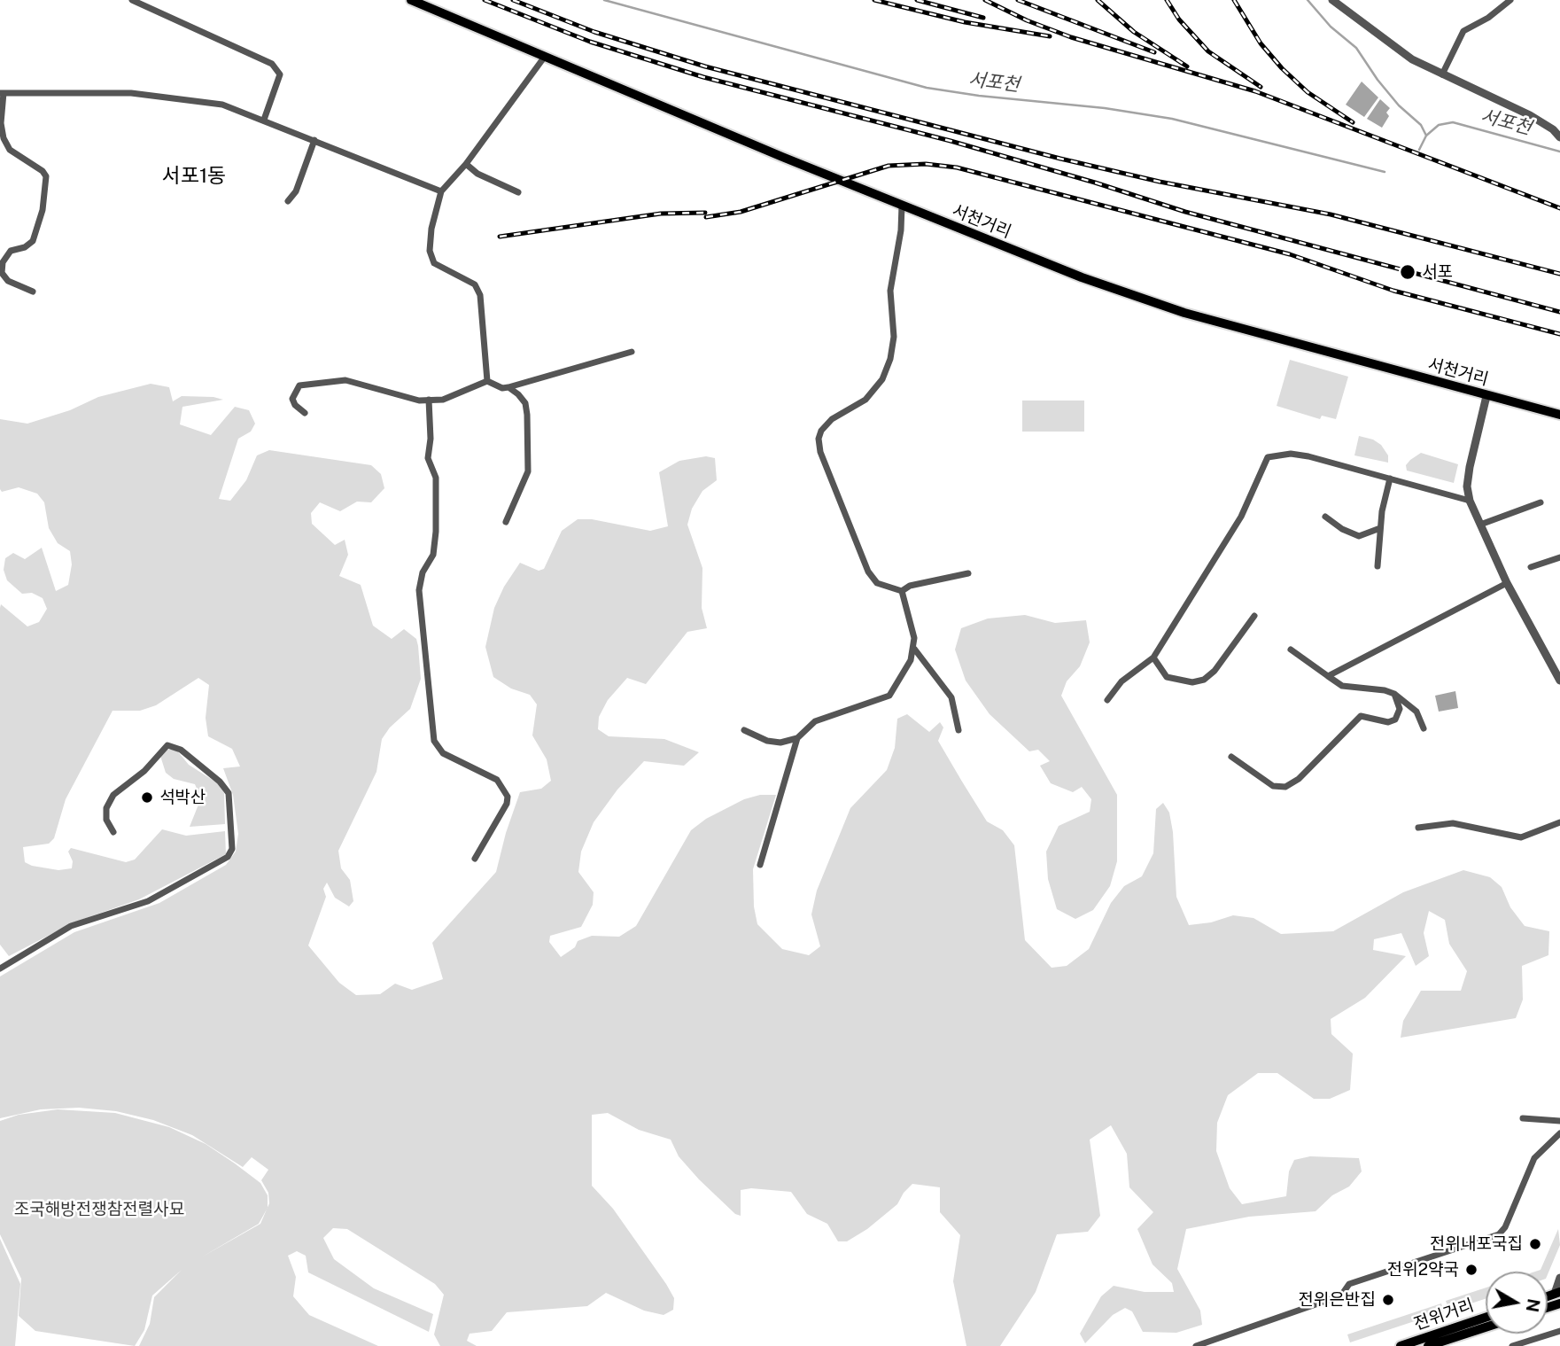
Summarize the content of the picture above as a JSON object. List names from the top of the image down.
{
  "streets": {
    "main road": ["서천거리", "전위거리"]
  },
  "districts": ["서포1동"],
  "water": ["서포천"],
  "parks": ["조국해방전쟁참전렬사묘"],
  "places": [
    "서포",
    "석박산",
    "전위내포국집",
    "전위2약국",
    "전위은반집"
  ],
  "north": "right"
}
